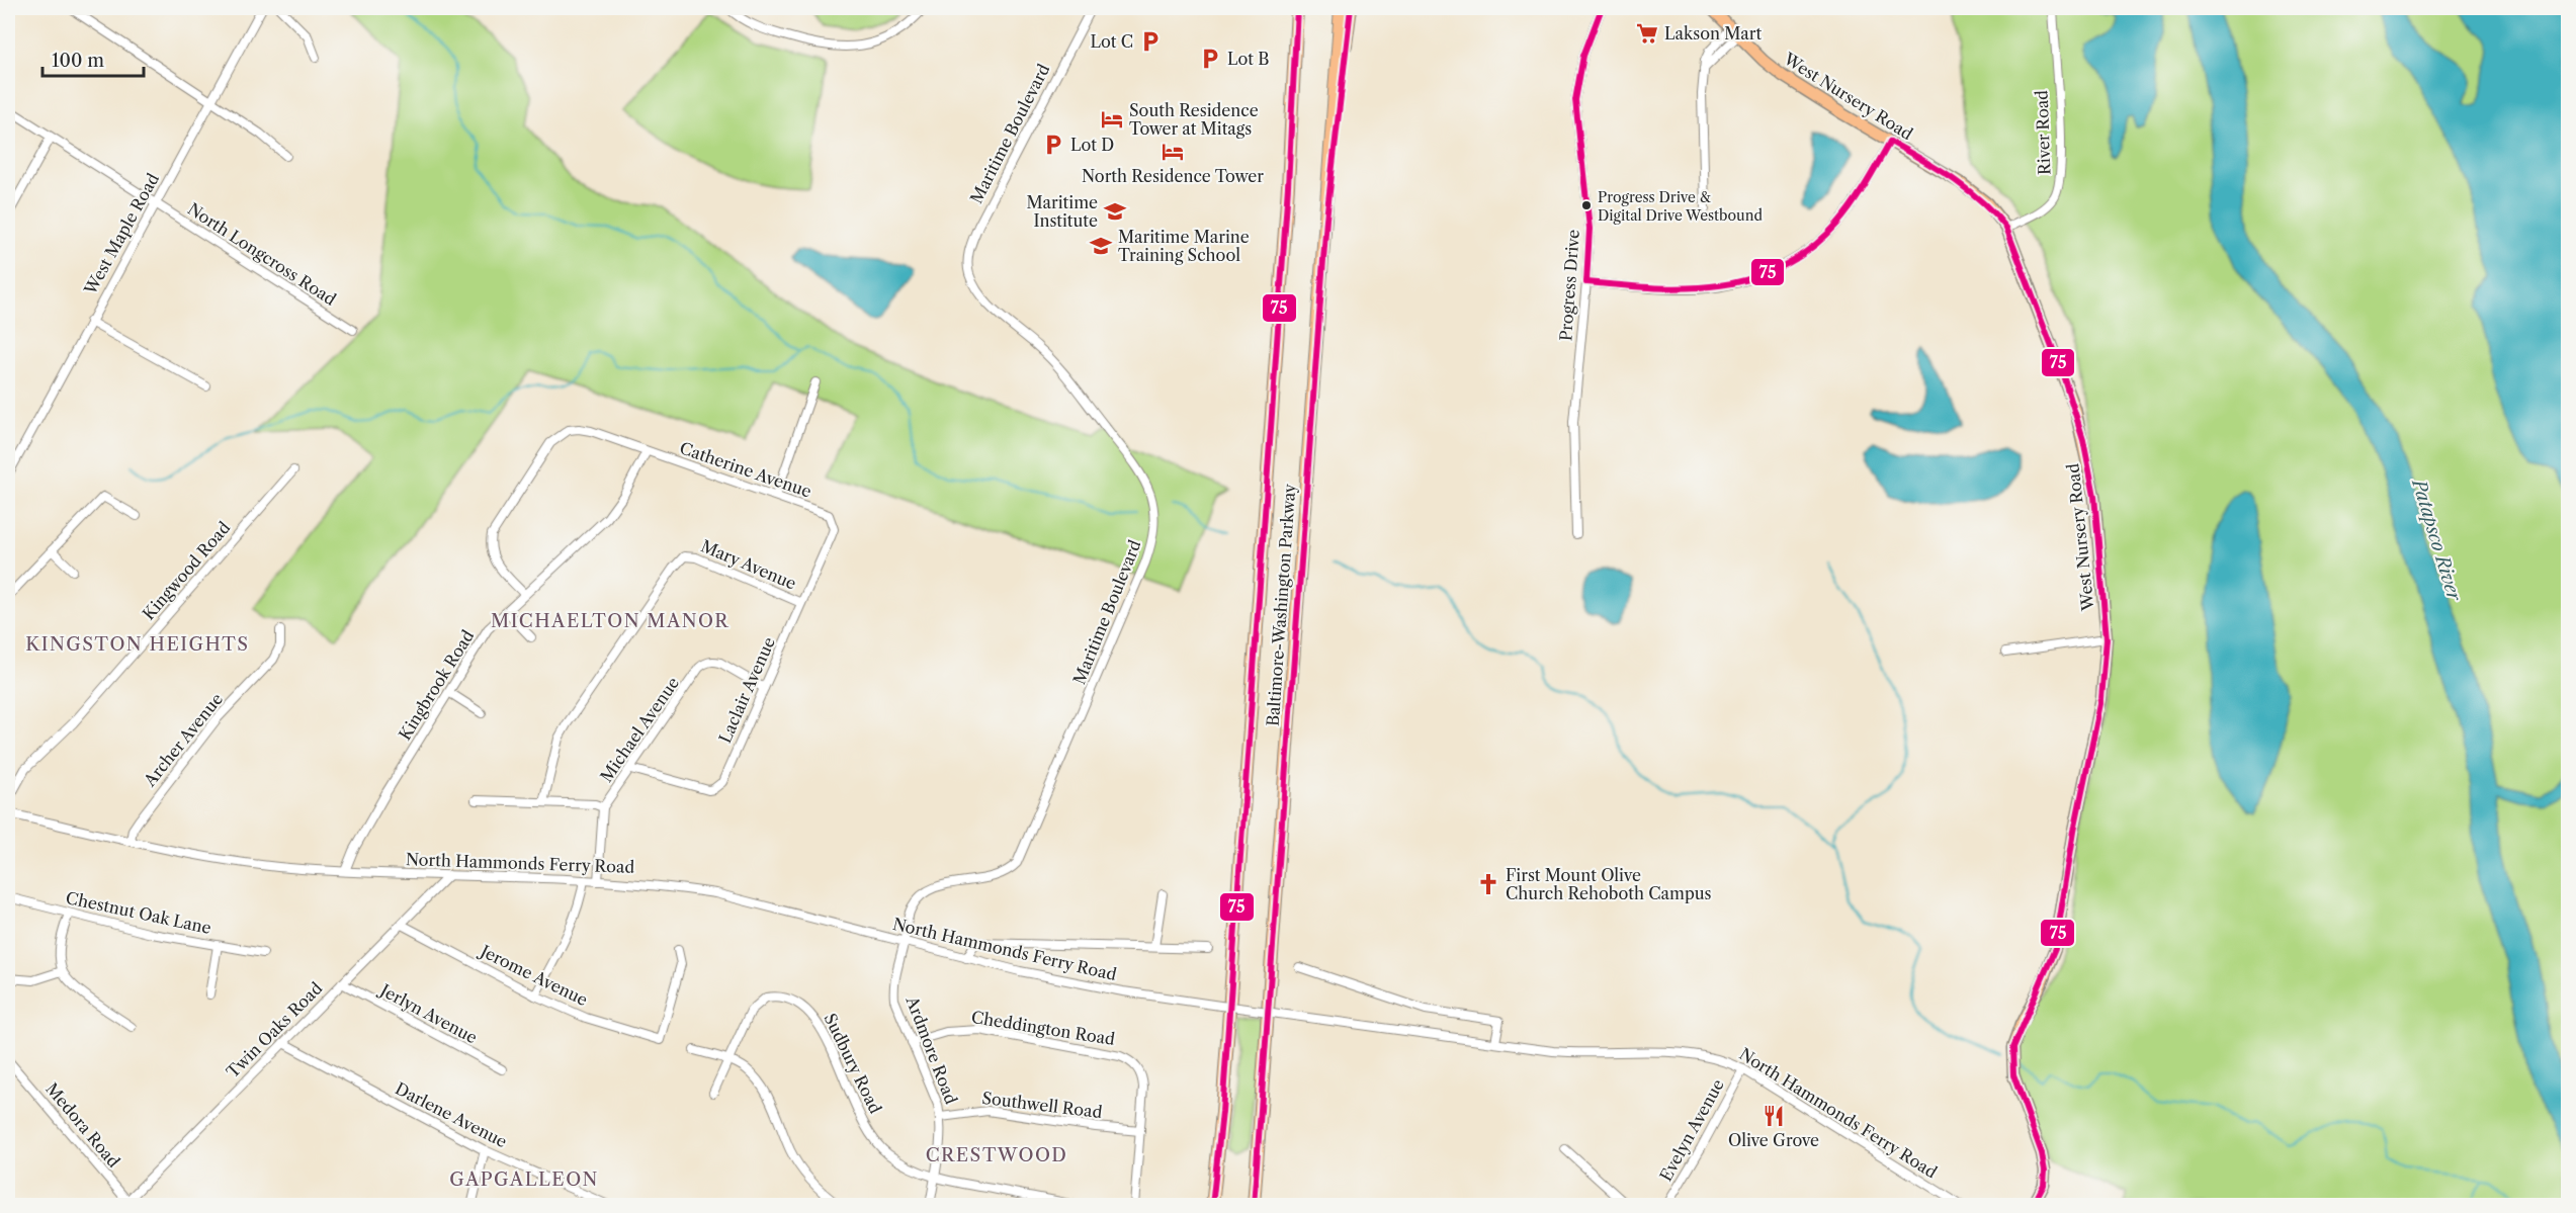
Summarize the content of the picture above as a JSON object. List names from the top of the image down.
{
  "streets": {
    "highway": ["Baltimore-Washington Parkway"],
    "main road": ["West Nursery Road"],
    "street": [
      "River Road",
      "Maritime Boulevard",
      "West Maple Road",
      "North Longcross Road",
      "Progress Drive",
      "Catherine Avenue",
      "Mary Avenue",
      "Kingwood Road",
      "Kingbrook Road",
      "Laclair Avenue",
      "Michael Avenue",
      "Archer Avenue",
      "North Hammonds Ferry Road",
      "Chestnut Oak Lane",
      "Jerome Avenue",
      "Jerlyn Avenue",
      "Cheddington Road",
      "Twin Oaks Road",
      "Ardmore Road",
      "Sudbury Road",
      "Southwell Road",
      "Darlene Avenue",
      "Medora Road",
      "Evelyn Avenue"
    ]
  },
  "crossings": [
    ["West Nursery Road", "River Road"],
    ["Maritime Boulevard", "North Hammonds Ferry Road"],
    ["Maritime Boulevard", "Ardmore Road"],
    ["West Maple Road", "North Longcross Road"],
    ["Catherine Avenue", "Kingbrook Road"],
    ["Catherine Avenue", "Laclair Avenue"],
    ["Mary Avenue", "Laclair Avenue"],
    ["Kingbrook Road", "North Hammonds Ferry Road"],
    ["Laclair Avenue", "Michael Avenue"],
    ["Michael Avenue", "North Hammonds Ferry Road"],
    ["Archer Avenue", "North Hammonds Ferry Road"],
    ["North Hammonds Ferry Road", "Twin Oaks Road"],
    ["North Hammonds Ferry Road", "Ardmore Road"],
    ["North Hammonds Ferry Road", "Evelyn Avenue"],
    ["Jerome Avenue", "Twin Oaks Road"],
    ["Jerlyn Avenue", "Twin Oaks Road"],
    ["Cheddington Road", "Ardmore Road"],
    ["Cheddington Road", "Southwell Road"],
    ["Twin Oaks Road", "Darlene Avenue"],
    ["Twin Oaks Road", "Medora Road"],
    ["Ardmore Road", "Sudbury Road"],
    ["Ardmore Road", "Southwell Road"]
  ],
  "districts": [
    "MICHAELTON MANOR",
    "KINGSTON HEIGHTS",
    "CRESTWOOD",
    "GAPGALLEON"
  ],
  "water": ["Patapsco River"],
  "places": {
    "supermarket": ["Lakson Mart"],
    "parking": ["Lot C", "Lot B", "Lot D"],
    "hotel": ["South Residence Tower at Mitags", "North Residence Tower"],
    "other": ["Progress Drive & Digital Drive Westbound"],
    "school or university": ["Maritime Institute", "Maritime Marine Training School"],
    "church": ["First Mount Olive Church Rehoboth Campus"],
    "restaurant": ["Olive Grove"]
  },
  "lines": ["transit line 75"],
  "scale_bar": "100 m"
}
